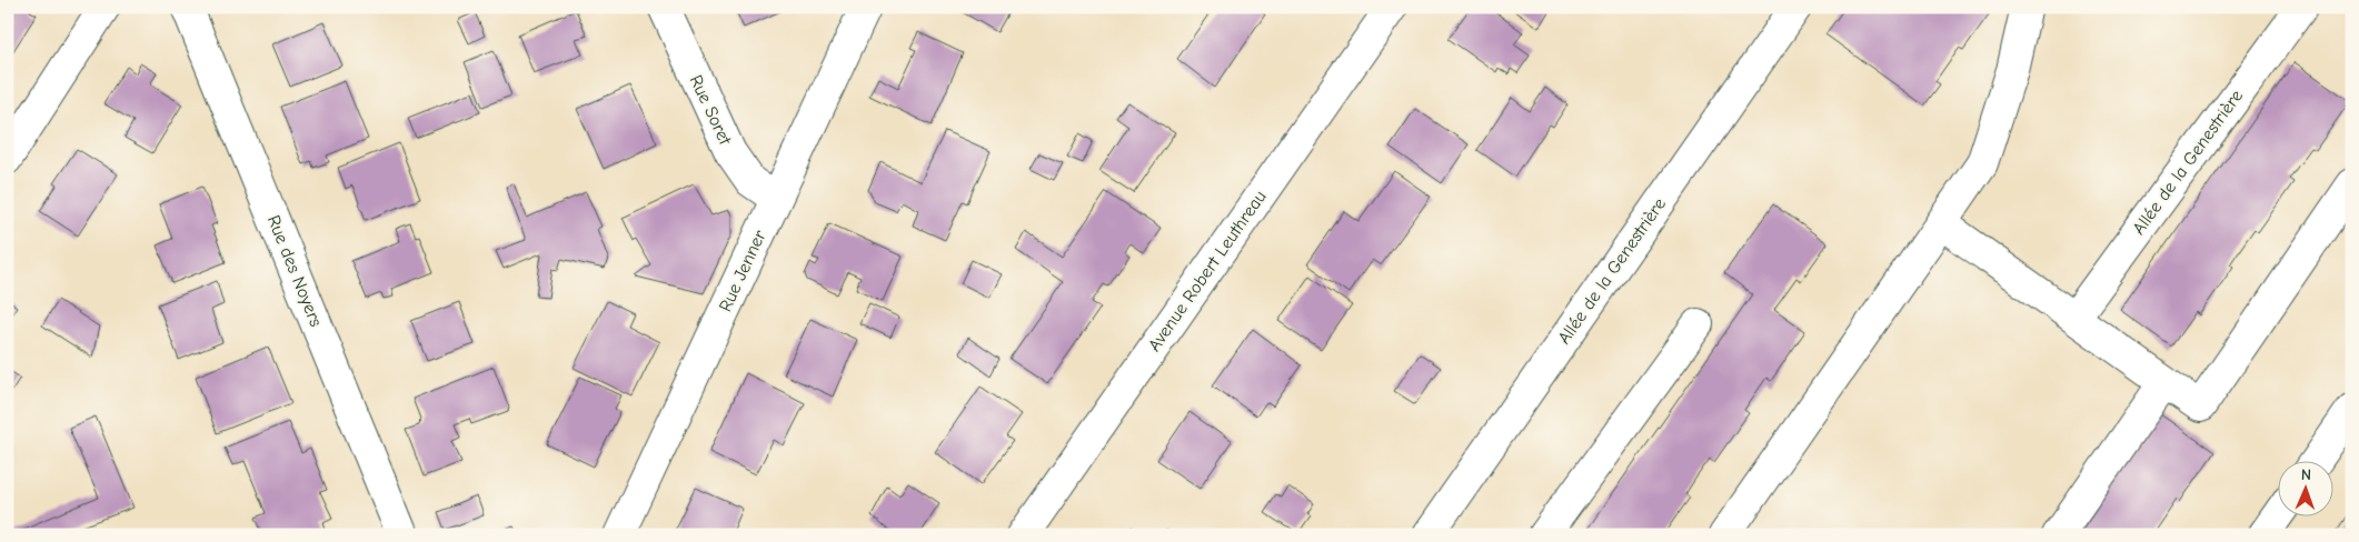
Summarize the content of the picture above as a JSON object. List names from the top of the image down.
{
  "streets": {
    "street": [
      "Rue Soret",
      "Allée de la Genestrière",
      "Rue des Noyers",
      "Rue Jenner",
      "Avenue Robert Leuthreau"
    ]
  },
  "crossings": [
    ["Rue Soret", "Rue Jenner"]
  ],
  "north": "top"
}
